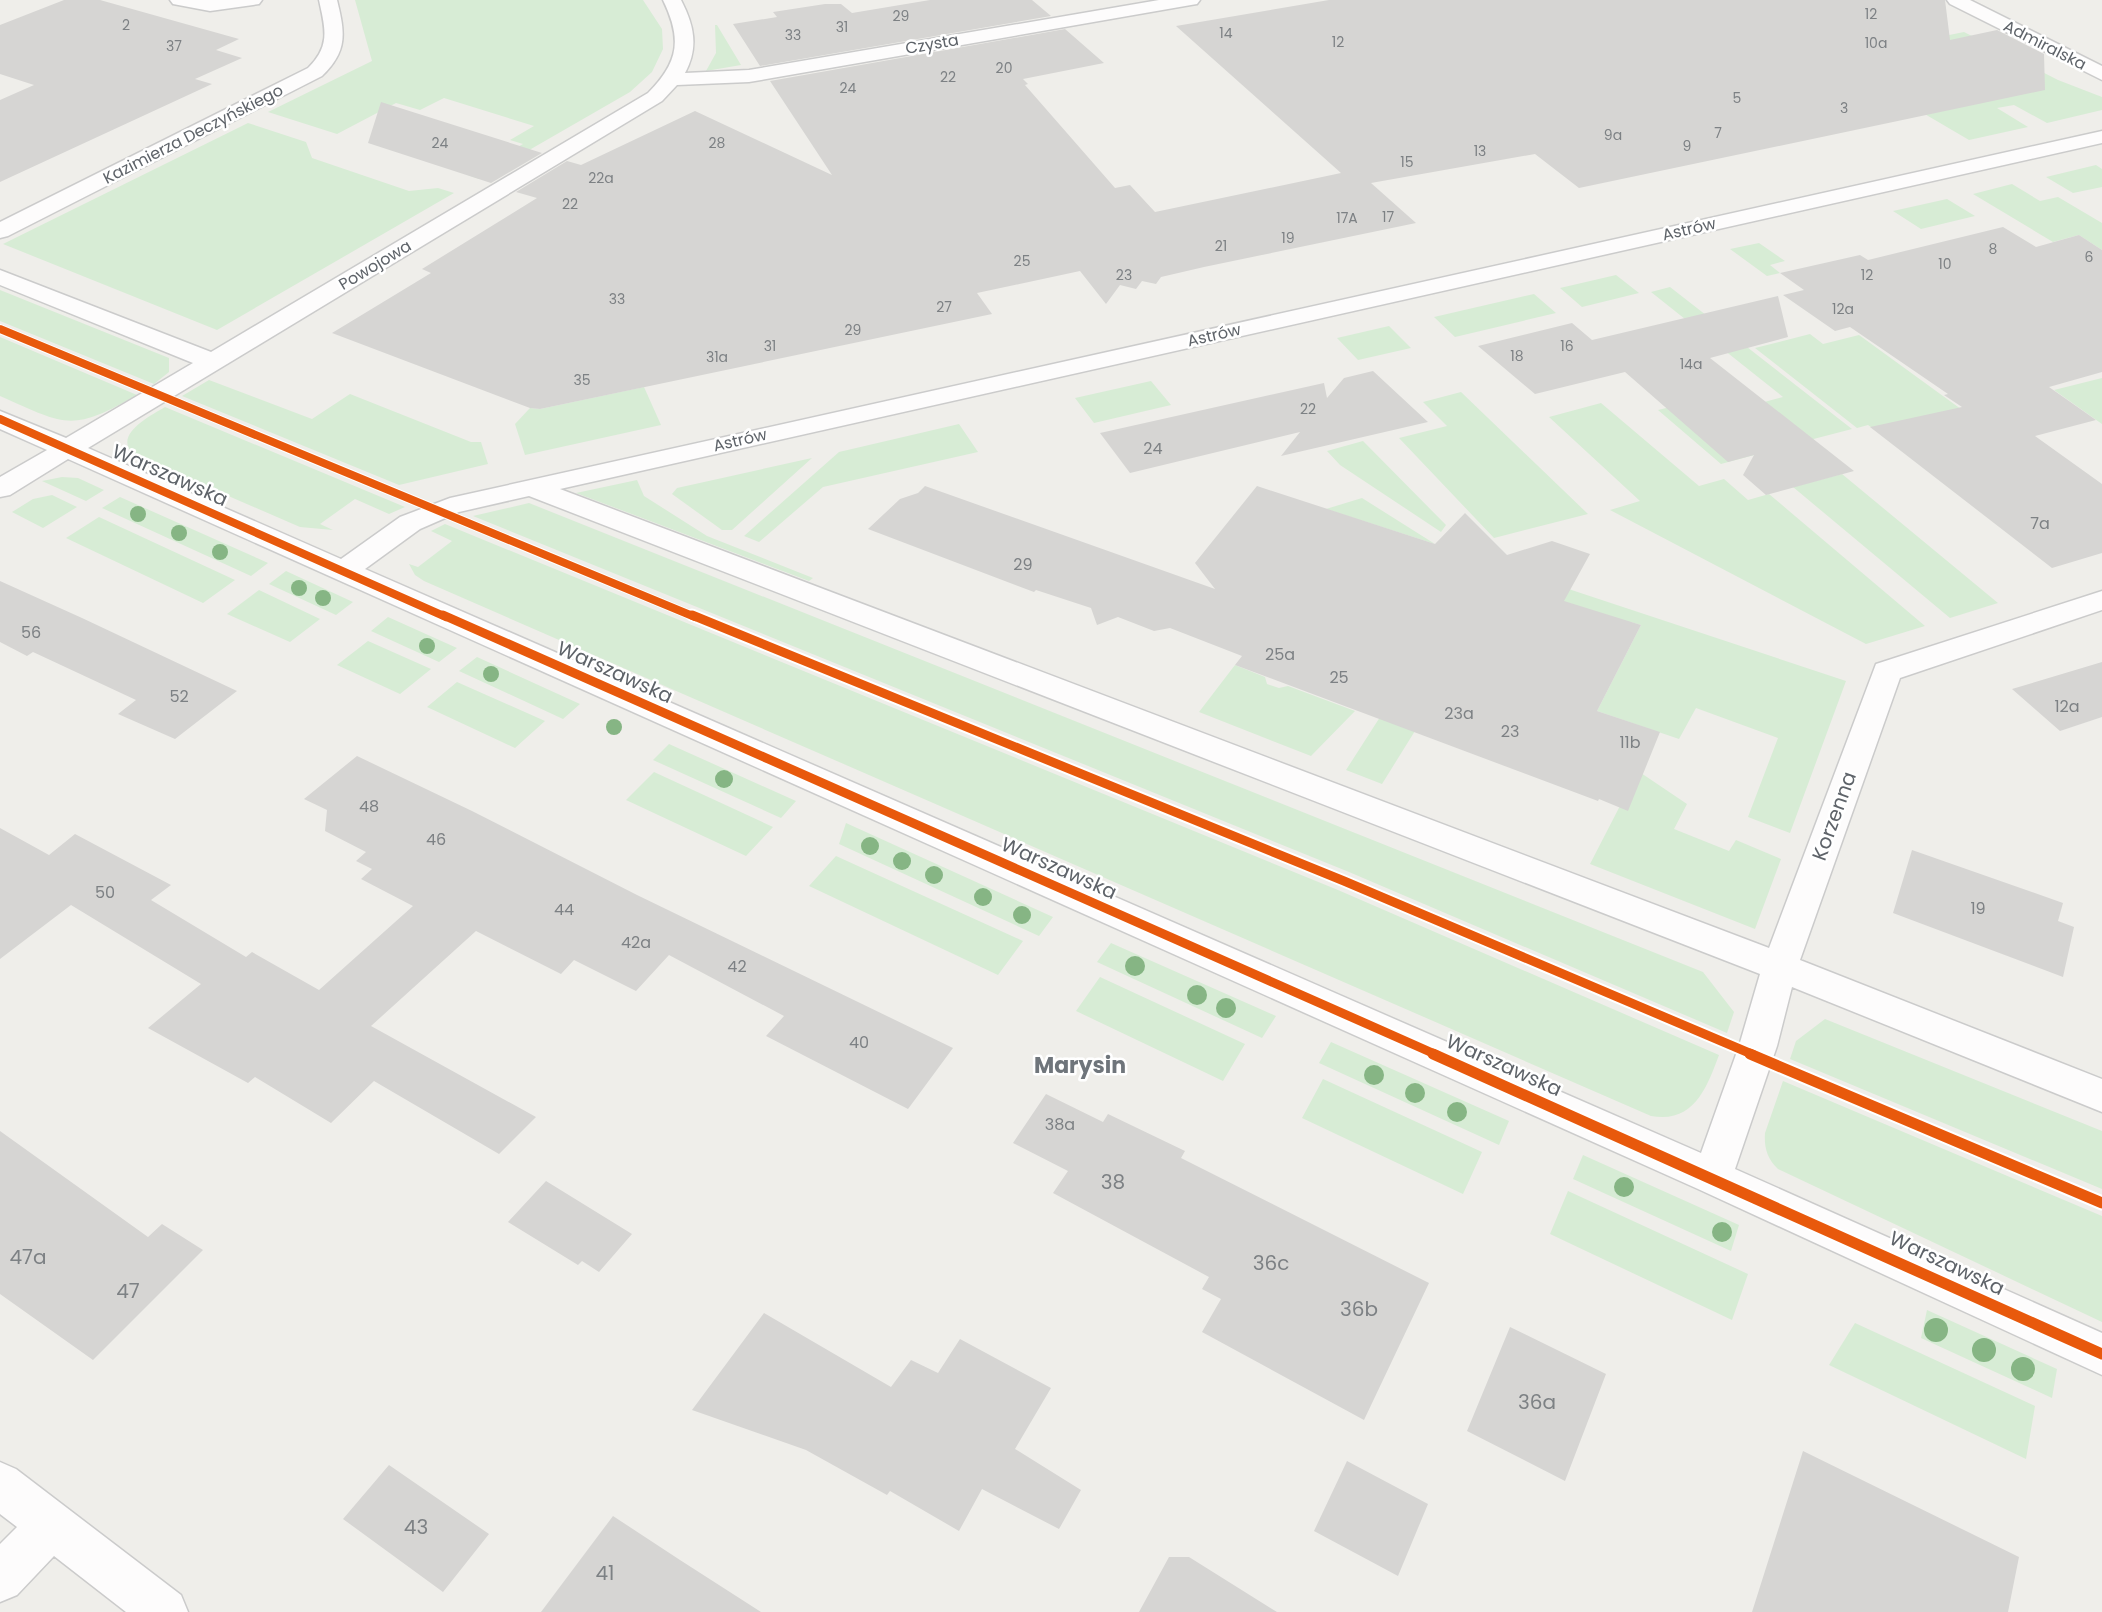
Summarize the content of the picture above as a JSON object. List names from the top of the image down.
{
  "streets": {
    "street": [
      "Czysta",
      "Admiralska",
      "Kazimierza Deczyńskiego",
      "Astrów",
      "Powojowa",
      "Warszawska",
      "Korzenna"
    ]
  },
  "crossings": [
    ["Czysta", "Powojowa"],
    ["Astrów", "Warszawska"],
    ["Powojowa", "Warszawska"],
    ["Warszawska", "Korzenna"]
  ],
  "districts": ["Marysin"],
  "house_numbers": [
    "12",
    "29",
    "2",
    "31",
    "14",
    "33",
    "12",
    "10a",
    "37",
    "20",
    "22",
    "24",
    "5",
    "3",
    "7",
    "9a",
    "24",
    "28",
    "9",
    "13",
    "15",
    "22a",
    "22",
    "17",
    "17A",
    "19",
    "21",
    "8",
    "6",
    "25",
    "10",
    "23",
    "12",
    "33",
    "27",
    "12a",
    "29",
    "31",
    "16",
    "18",
    "31a",
    "14a",
    "35",
    "22",
    "24",
    "7a",
    "29",
    "56",
    "25a",
    "25",
    "52",
    "12a",
    "23a",
    "23",
    "11b",
    "48",
    "46",
    "50",
    "19",
    "44",
    "42a",
    "42",
    "40",
    "38a",
    "38",
    "47a",
    "36c",
    "47",
    "36b",
    "36a",
    "43",
    "41"
  ]
}
